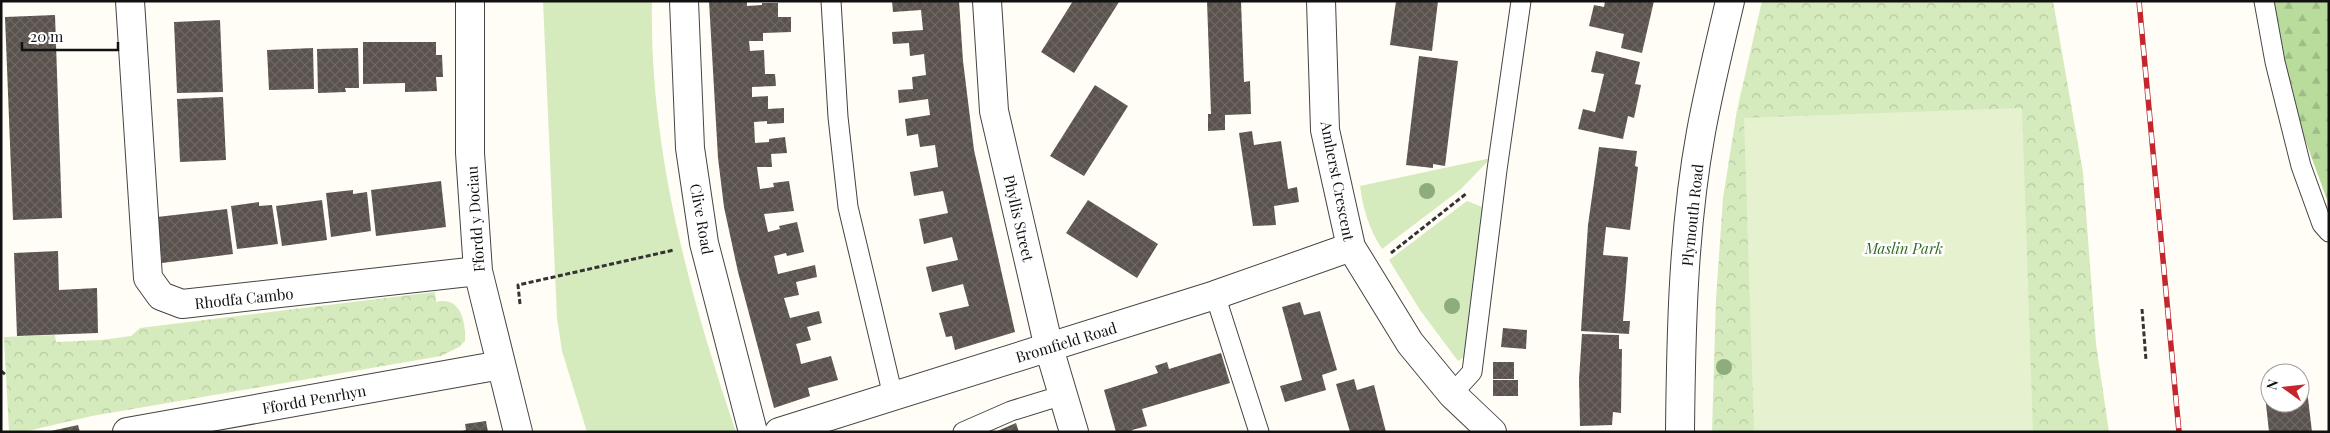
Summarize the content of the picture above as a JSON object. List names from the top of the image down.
{
  "streets": {
    "street": [
      "Amherst Crescent",
      "Plymouth Road",
      "Phyllis Street",
      "Ffordd y Dociau",
      "Clive Road",
      "Rhodfa Cambo",
      "Bromfield Road",
      "Ffordd Penrhyn"
    ]
  },
  "crossings": [
    ["Amherst Crescent", "Bromfield Road"],
    ["Phyllis Street", "Bromfield Road"],
    ["Ffordd y Dociau", "Rhodfa Cambo"],
    ["Ffordd y Dociau", "Ffordd Penrhyn"]
  ],
  "parks": ["Maslin Park"],
  "scale_bar": "20 m",
  "north": "left"
}
